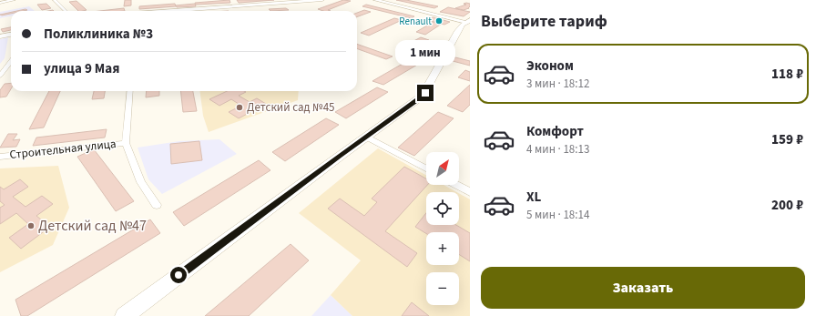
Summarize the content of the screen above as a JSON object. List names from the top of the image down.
{
  "streets": {
    "street": ["Строительная улица"]
  },
  "places": ["Renault", "Детский сад №45", "Детский сад №47"],
  "north": "top right",
  "page": {
    "heading": "Выберите тариф",
    "banner": ["Поликлиника №3", "улица 9 Мая"],
    "bubble": "1 мин",
    "list": [
      {
        "name": "Эконом",
        "note": "3 мин · 18:12",
        "value": "118 ₽"
      },
      {
        "name": "Комфорт",
        "note": "4 мин · 18:13",
        "value": "159 ₽"
      },
      {
        "name": "XL",
        "note": "5 мин · 18:14",
        "value": "200 ₽"
      }
    ],
    "map_buttons": ["+", "−"],
    "buttons": "Заказать"
  }
}
